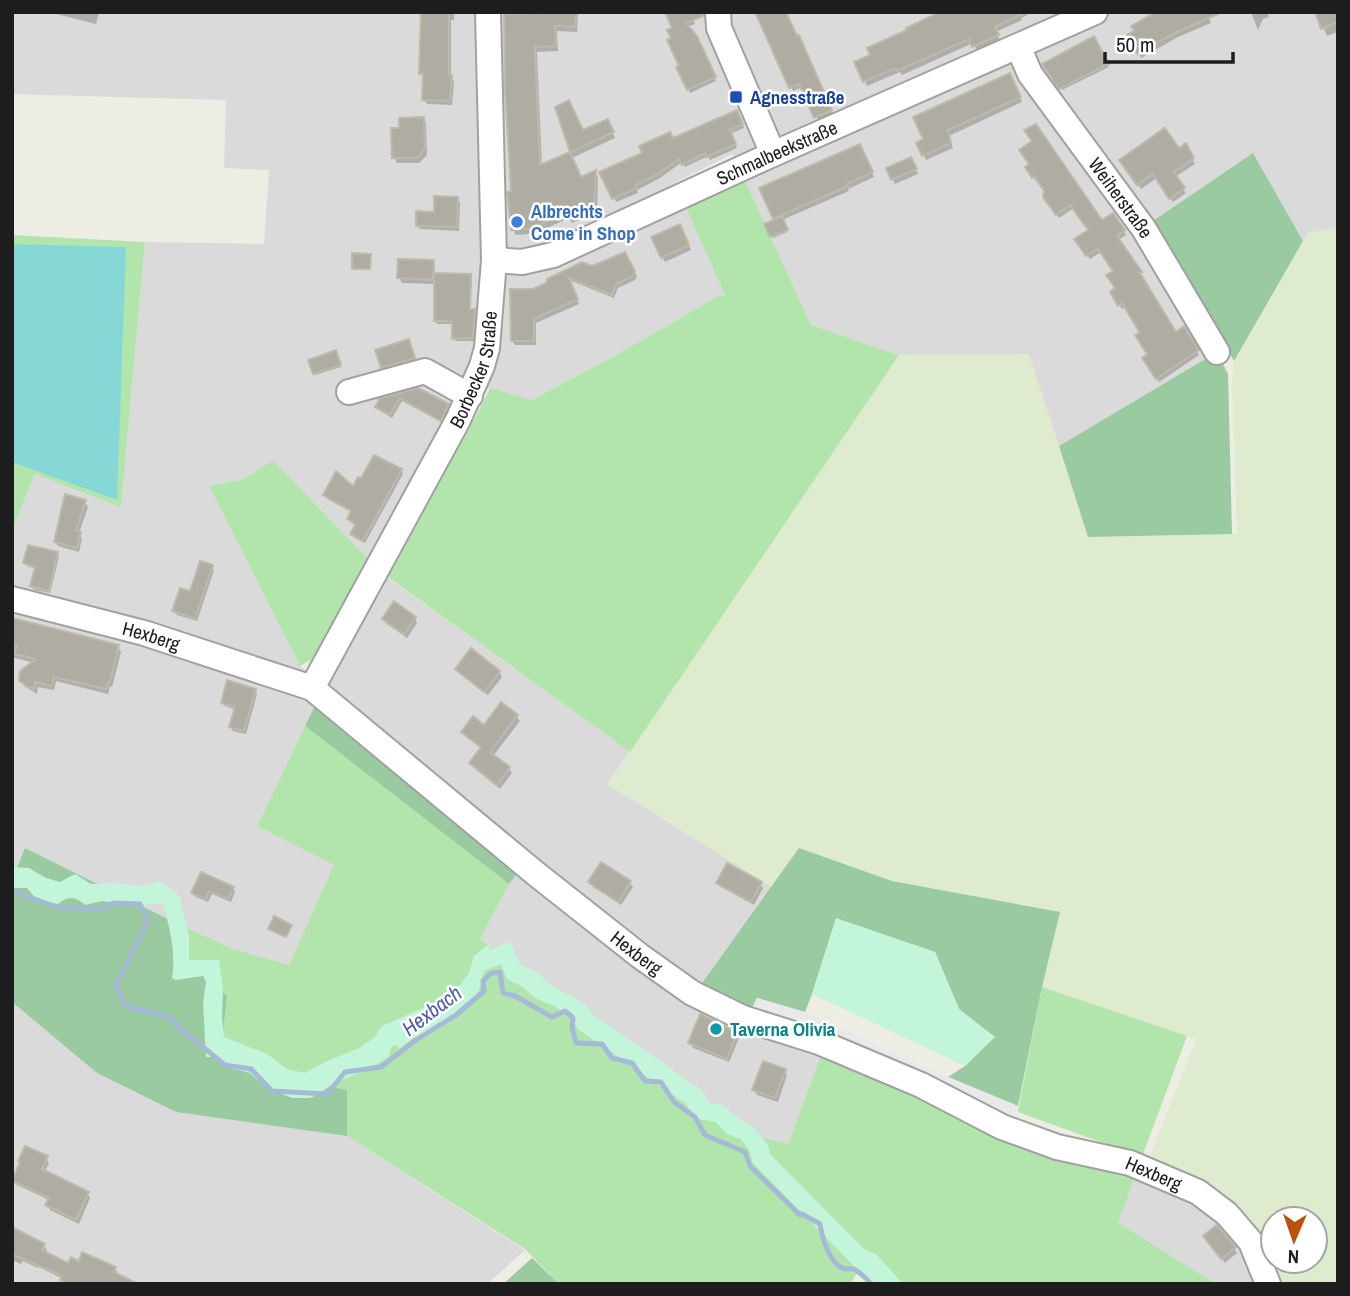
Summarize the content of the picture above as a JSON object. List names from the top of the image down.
{
  "streets": {
    "street": [
      "Schmalbeekstraße",
      "Weiherstraße",
      "Borbecker Straße",
      "Hexberg"
    ]
  },
  "crossings": [
    ["Schmalbeekstraße", "Weiherstraße"],
    ["Schmalbeekstraße", "Borbecker Straße"],
    ["Borbecker Straße", "Hexberg"]
  ],
  "water": ["Hexbach"],
  "places": {
    "transit": ["Agnesstraße"],
    "other": ["Albrechts Come in Shop", "Taverna Olivia"]
  },
  "scale_bar": "50 m",
  "north": "bottom"
}
